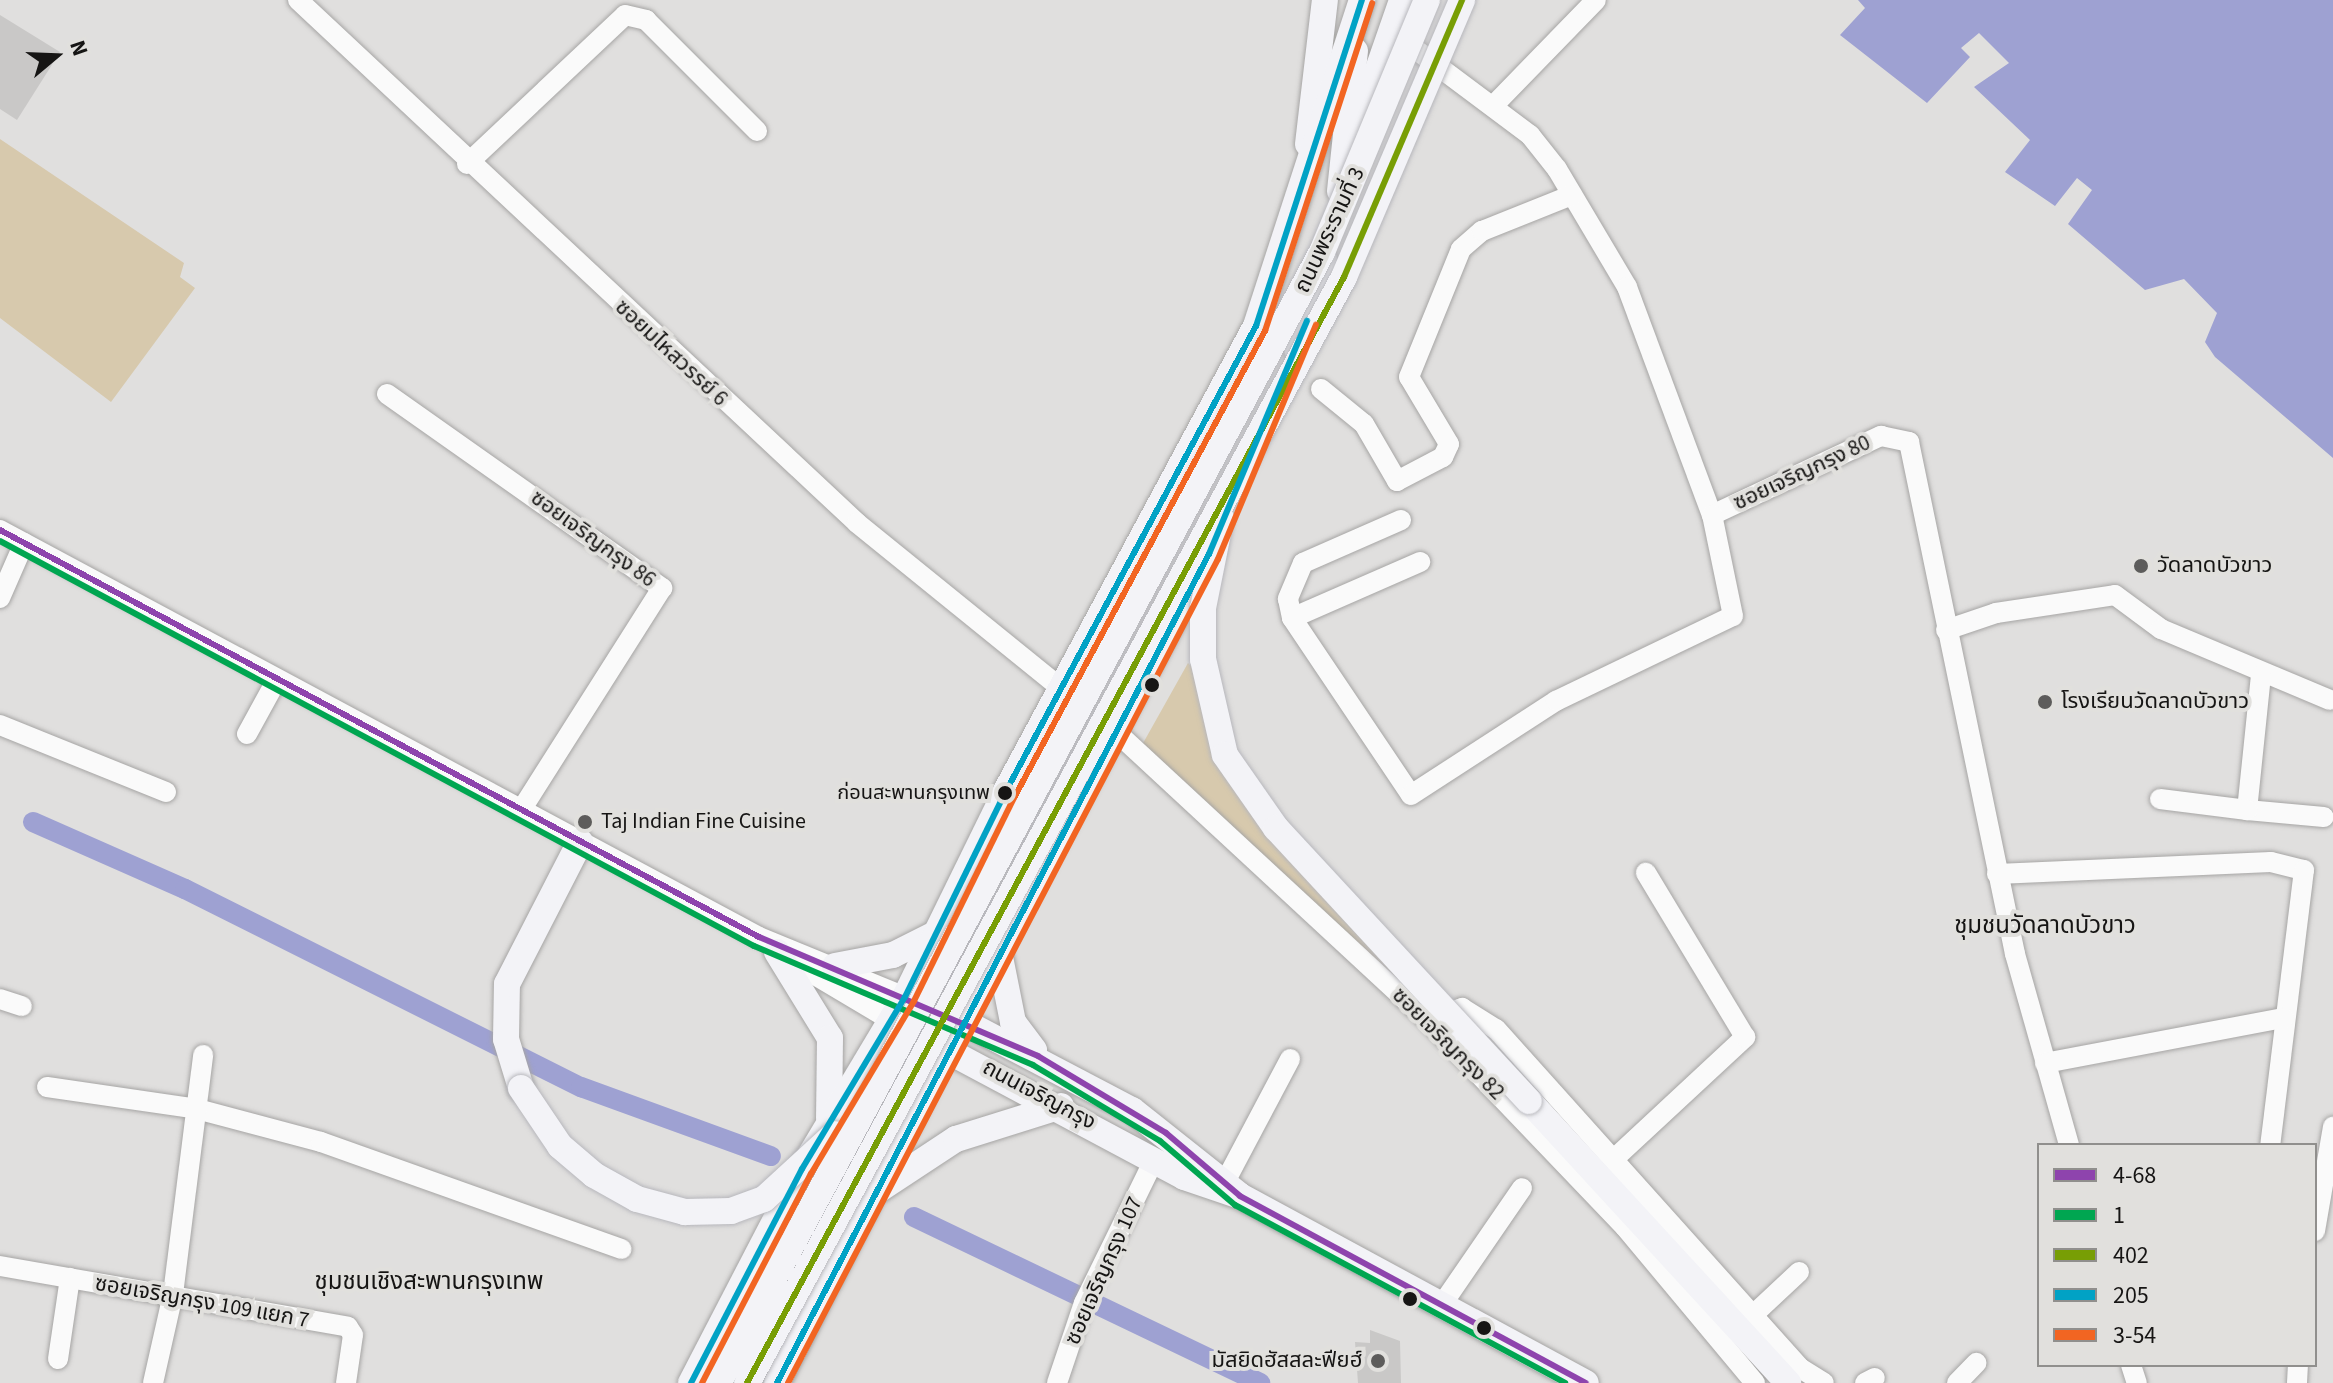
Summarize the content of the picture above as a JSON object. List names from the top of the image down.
{
  "streets": {
    "main road": ["ถนนพระรามที่ 3", "ถนนเจริญกรุง"],
    "street": [
      "ซอยมไหสวรรย์ 6",
      "ซอยเจริญกรุง 80",
      "ซอยเจริญกรุง 86",
      "ซอยเจริญกรุง 82",
      "ซอยเจริญกรุง 107",
      "ซอยเจริญกรุง 109 แยก 7"
    ]
  },
  "crossings": [
    ["ซอยเจริญกรุง 86", "ถนนเจริญกรุง"],
    ["ถนนเจริญกรุง", "ซอยเจริญกรุง 107"]
  ],
  "districts": ["ชุมชนวัดลาดบัวขาว", "ชุมชนเชิงสะพานกรุงเทพ"],
  "places": [
    "วัดลาดบัวขาว",
    "โรงเรียนวัดลาดบัวขาว",
    "ก่อนสะพานกรุงเทพ",
    "Taj Indian Fine Cuisine",
    "มัสยิดฮัสสละฟียฮ์"
  ],
  "lines": [
    "transit line 402",
    "transit line 205",
    "transit line 3-54",
    "transit line 4-68",
    "transit line 1"
  ],
  "legend": [
    "4-68",
    "1",
    "402",
    "205",
    "3-54"
  ],
  "north": "right"
}
